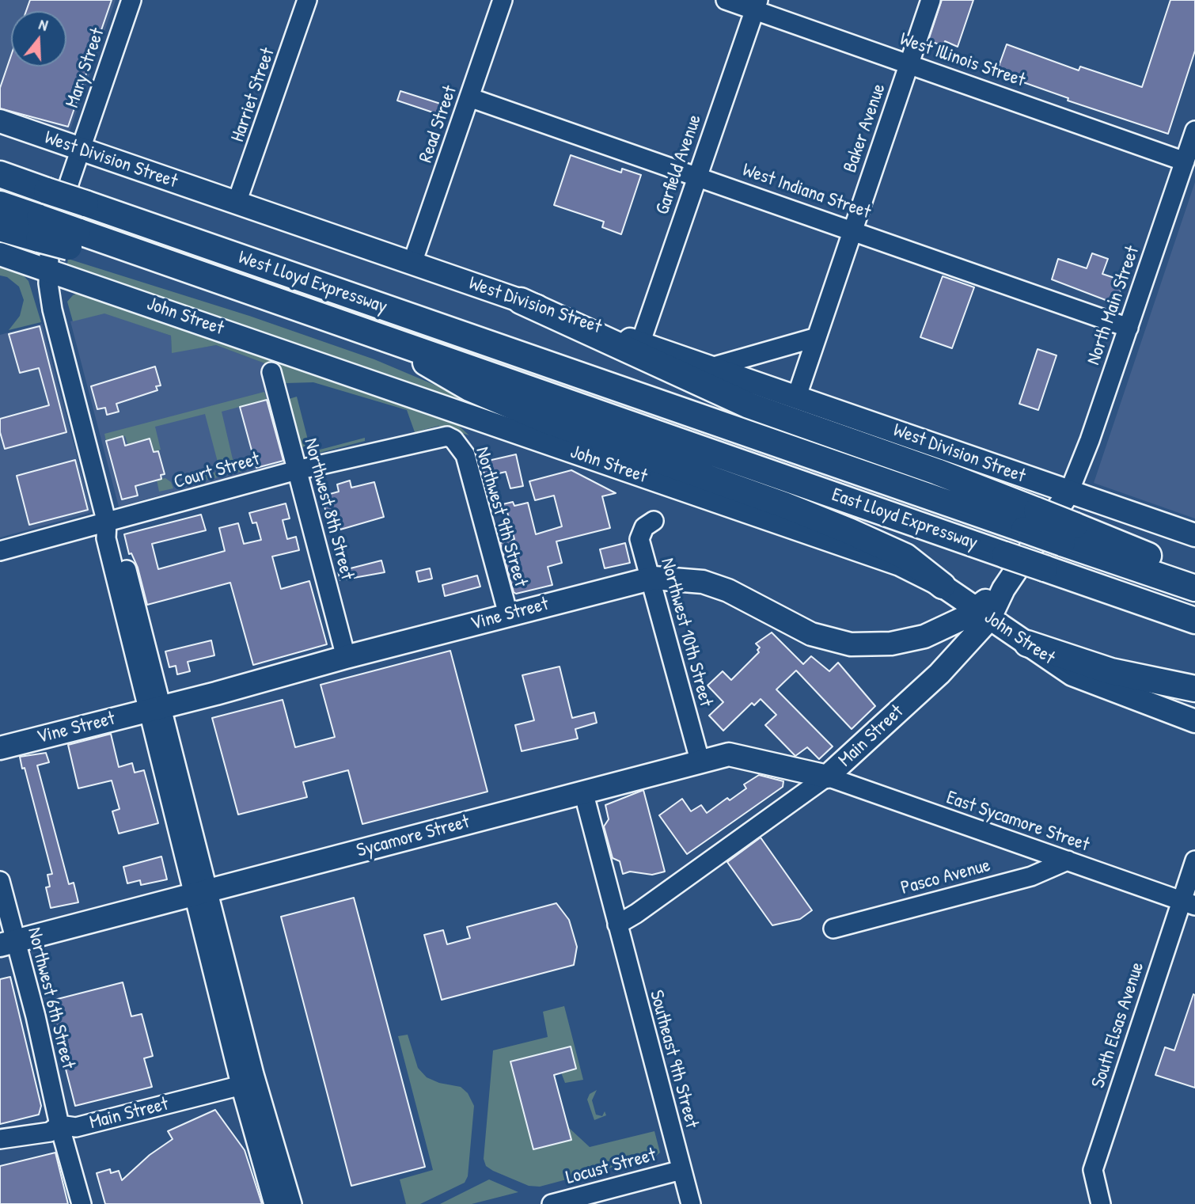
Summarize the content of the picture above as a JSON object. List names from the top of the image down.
{
  "streets": {
    "highway": ["West Lloyd Expressway", "East Lloyd Expressway"],
    "main road": [
      "West Division Street",
      "John Street",
      "Vine Street",
      "Main Street",
      "Sycamore Street"
    ],
    "street": [
      "West Illinois Street",
      "Mary Street",
      "Harriet Street",
      "Read Street",
      "Baker Avenue",
      "Garfield Avenue",
      "West Indiana Street",
      "North Main Street",
      "Court Street",
      "Northwest 8th Street",
      "Northwest 9th Street",
      "Northwest 10th Street",
      "East Sycamore Street",
      "Pasco Avenue",
      "Northwest 6th Street",
      "South Elsas Avenue",
      "Southeast 9th Street",
      "Locust Street"
    ]
  },
  "crossings": [
    ["West Illinois Street", "Baker Avenue"],
    ["West Illinois Street", "Garfield Avenue"],
    ["West Illinois Street", "North Main Street"],
    ["Mary Street", "West Division Street"],
    ["Mary Street", "West Lloyd Expressway"],
    ["Mary Street", "John Street"],
    ["Mary Street", "Court Street"],
    ["Mary Street", "Vine Street"],
    ["Mary Street", "Main Street"],
    ["Mary Street", "Sycamore Street"],
    ["Harriet Street", "West Division Street"],
    ["Read Street", "West Division Street"],
    ["Read Street", "West Indiana Street"],
    ["Baker Avenue", "West Division Street"],
    ["Baker Avenue", "West Indiana Street"],
    ["West Division Street", "Garfield Avenue"],
    ["West Division Street", "North Main Street"],
    ["West Division Street", "Vine Street"],
    ["Garfield Avenue", "West Indiana Street"],
    ["West Indiana Street", "North Main Street"],
    ["West Lloyd Expressway", "East Lloyd Expressway"],
    ["North Main Street", "Vine Street"],
    ["John Street", "Vine Street"],
    ["John Street", "Main Street"],
    ["Court Street", "Northwest 8th Street"],
    ["Court Street", "Northwest 9th Street"],
    ["Northwest 8th Street", "Vine Street"],
    ["Northwest 9th Street", "Vine Street"],
    ["Vine Street", "Northwest 10th Street"],
    ["Vine Street", "Main Street"],
    ["Northwest 10th Street", "Sycamore Street"],
    ["Main Street", "East Sycamore Street"],
    ["Main Street", "Sycamore Street"],
    ["Main Street", "Northwest 6th Street"],
    ["Main Street", "Southeast 9th Street"],
    ["East Sycamore Street", "Sycamore Street"],
    ["East Sycamore Street", "Pasco Avenue"],
    ["East Sycamore Street", "South Elsas Avenue"],
    ["Sycamore Street", "Northwest 6th Street"],
    ["Southeast 9th Street", "Locust Street"]
  ],
  "north": "top"
}
